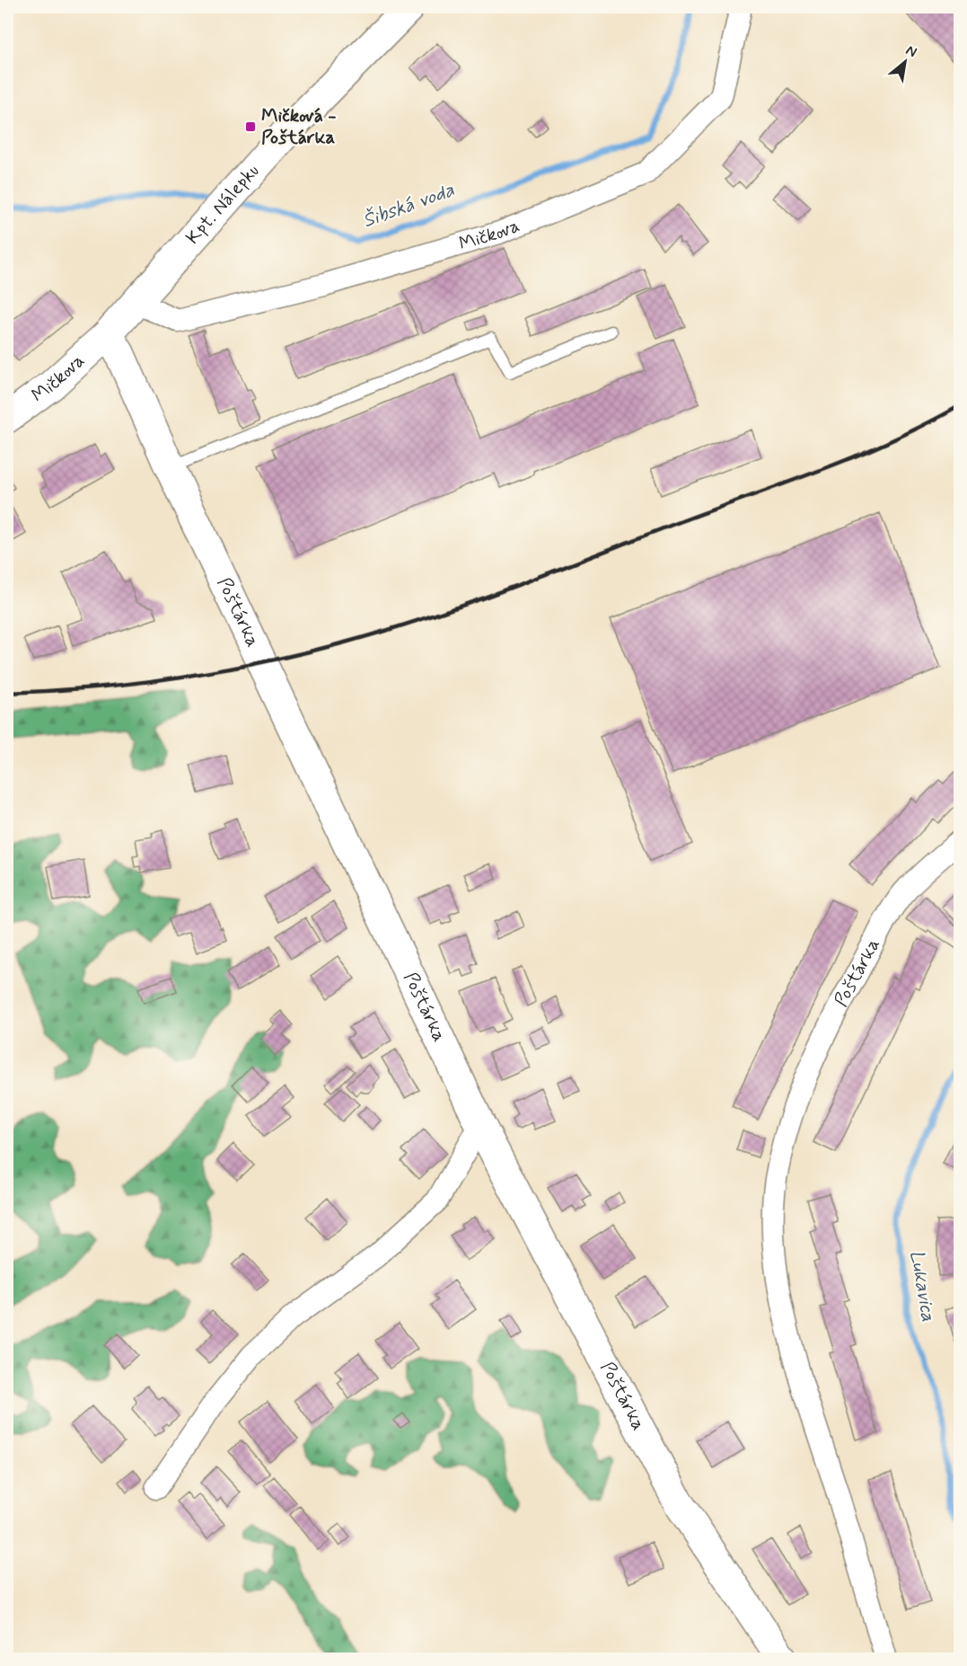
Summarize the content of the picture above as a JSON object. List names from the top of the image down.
{
  "streets": {
    "street": ["Kpt. Nálepku", "Mičkova", "Poštárka"]
  },
  "crossings": [
    ["Kpt. Nálepku", "Mičkova"],
    ["Kpt. Nálepku", "Poštárka"],
    ["Mičkova", "Poštárka"]
  ],
  "water": ["Šibská voda", "Lukavica"],
  "places": {
    "transit": ["Mičková - Poštárka"]
  },
  "north": "top right"
}
